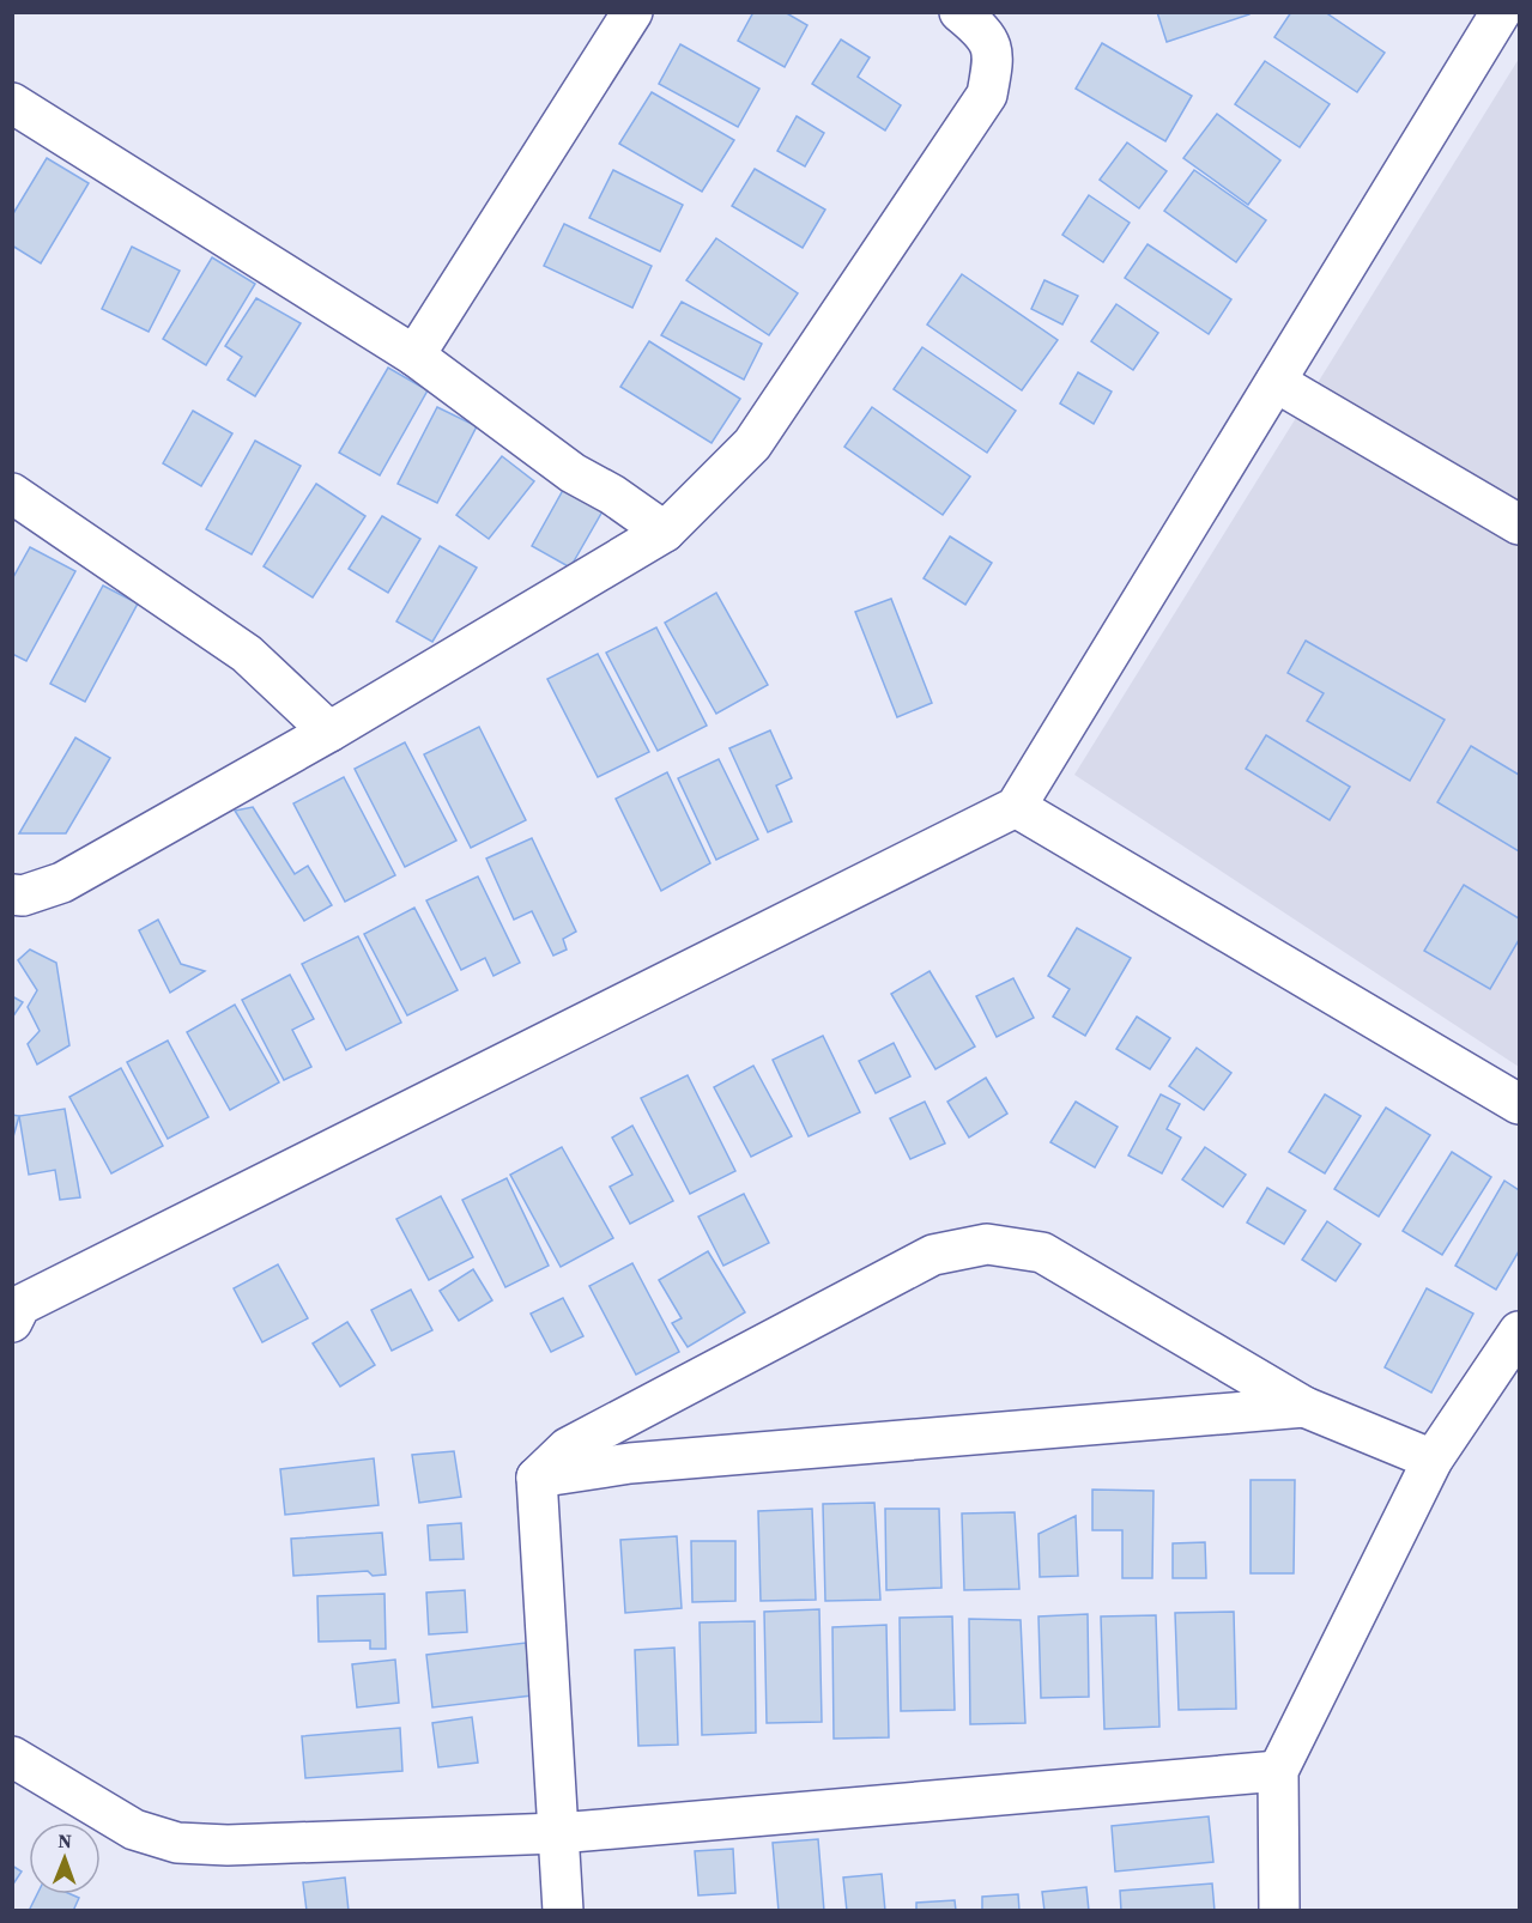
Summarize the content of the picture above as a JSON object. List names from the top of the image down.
{
  "north": "top"
}
